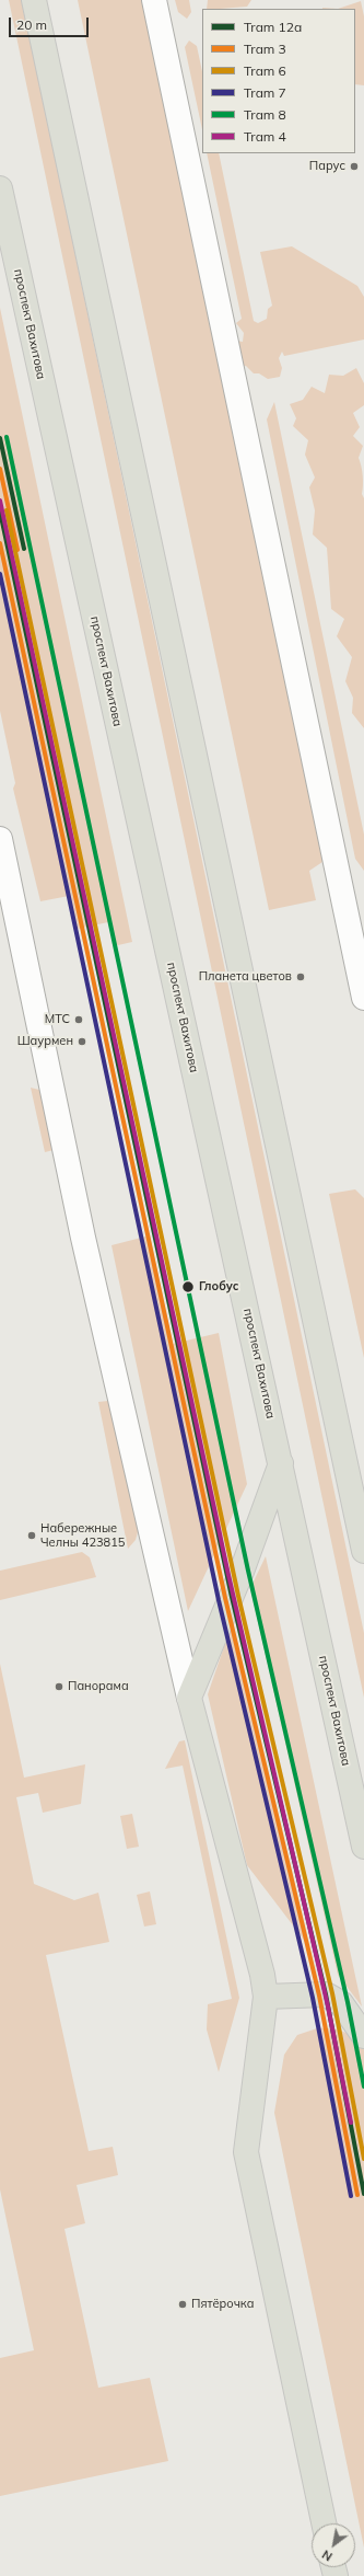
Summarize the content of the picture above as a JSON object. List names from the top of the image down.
{
  "streets": {
    "main road": ["проспект Вахитова"]
  },
  "places": [
    "Парус",
    "Планета цветов",
    "МТС",
    "Шаурмен",
    "Глобус",
    "Набережные Челны 423815",
    "Панорама",
    "Пятёрочка"
  ],
  "lines": [
    "tram line 8",
    "tram line 12а",
    "tram line 3",
    "tram line 4",
    "tram line 6",
    "tram line 7"
  ],
  "legend": [
    "Tram 12а",
    "Tram 3",
    "Tram 6",
    "Tram 7",
    "Tram 8",
    "Tram 4"
  ],
  "scale_bar": "20 m",
  "north": "bottom left"
}
